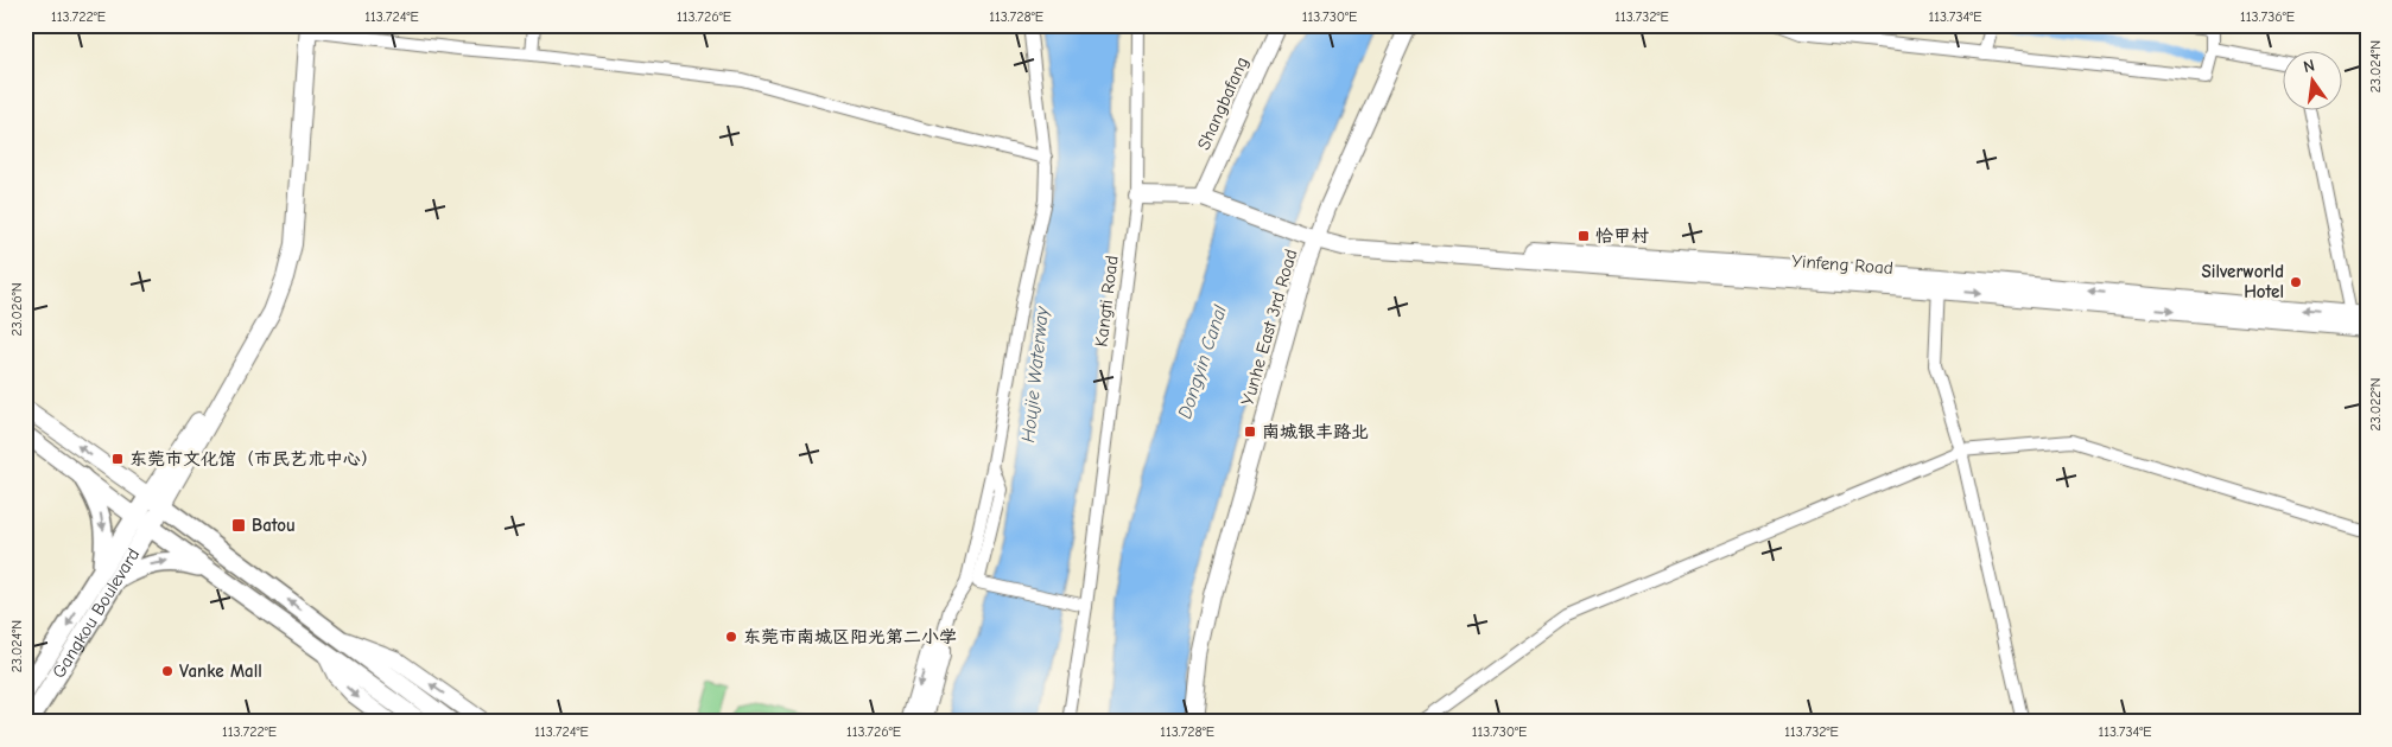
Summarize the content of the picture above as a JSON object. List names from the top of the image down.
{
  "streets": {
    "main road": ["Gangkou Boulevard"],
    "street": [
      "Shangbafang",
      "Yinfeng Road",
      "Kangti Road",
      "Yunhe East 3rd Road"
    ]
  },
  "crossings": [
    ["Shangbafang", "Yinfeng Road"],
    ["Yinfeng Road", "Kangti Road"],
    ["Yinfeng Road", "Yunhe East 3rd Road"]
  ],
  "water": ["Dongyin Canal", "Houjie Waterway"],
  "places": {
    "transit": [
      "恰甲村",
      "南城银丰路北",
      "东莞市文化馆（市民艺术中心）",
      "Batou"
    ],
    "other": ["Silverworld Hotel", "东莞市南城区阳光第二小学", "Vanke Mall"]
  },
  "north": "top",
  "coordinates": [
    "113.722°E",
    "113.724°E",
    "113.726°E",
    "113.728°E",
    "113.730°E",
    "113.732°E",
    "113.734°E",
    "113.736°E",
    "23.024°N",
    "23.026°N",
    "23.022°N"
  ]
}
